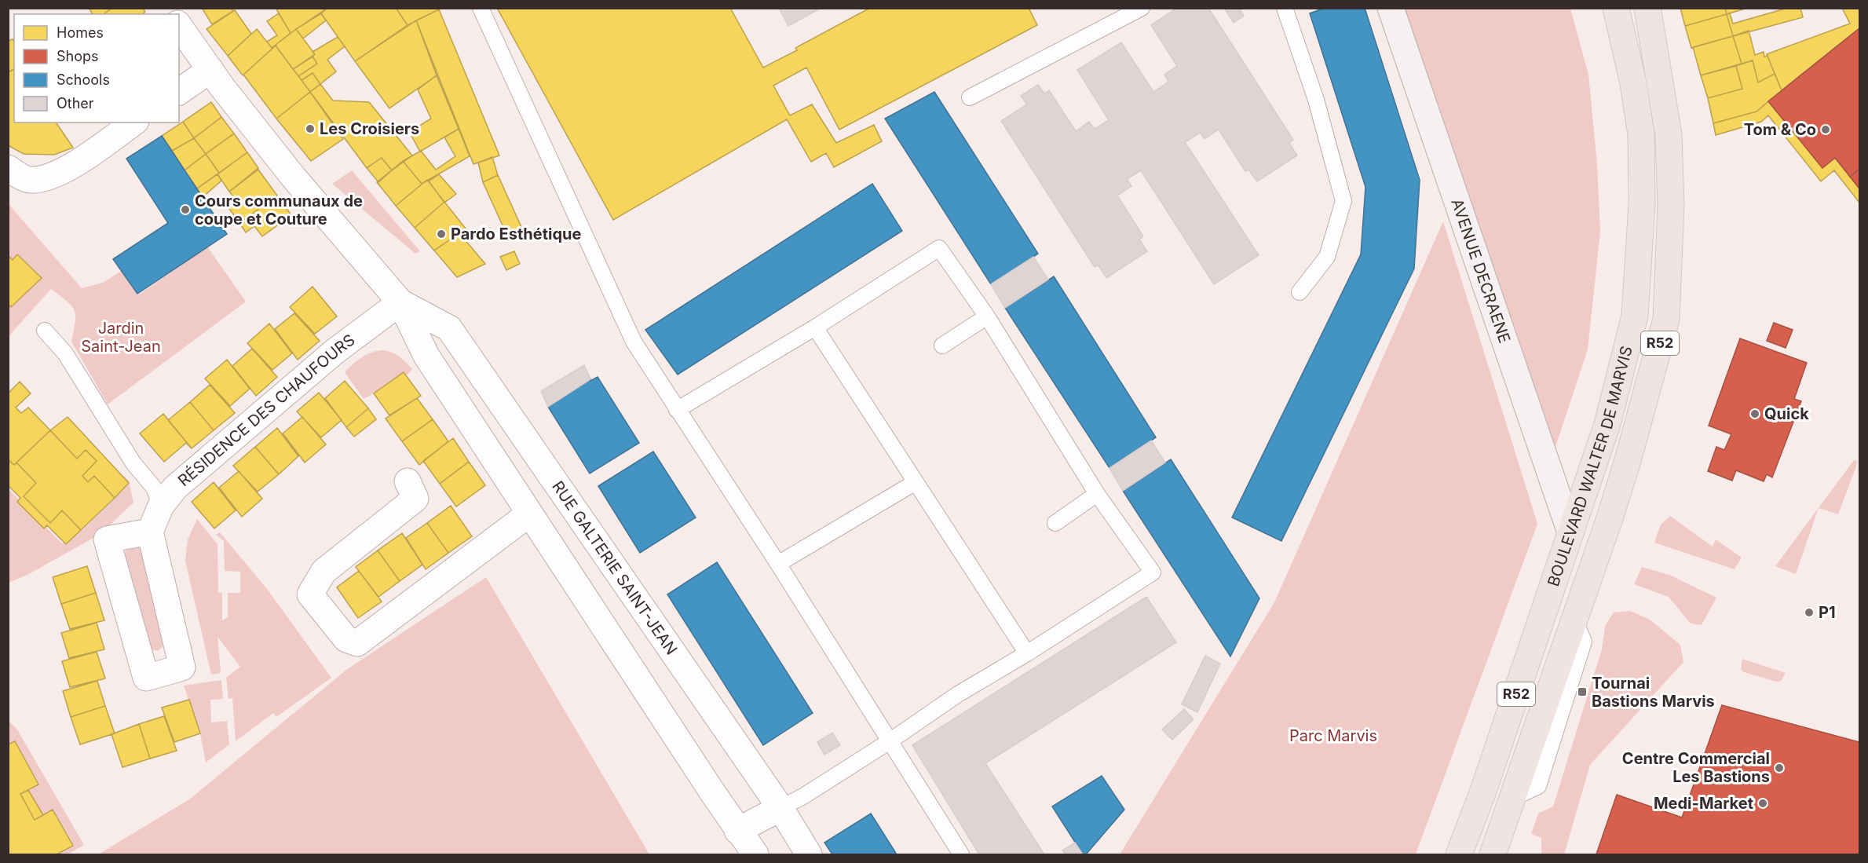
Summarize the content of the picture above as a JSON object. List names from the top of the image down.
{
  "streets": {
    "main road": ["R52", "BOULEVARD WALTER DE MARVIS"],
    "street": ["AVENUE DECRAENE", "RÉSIDENCE DES CHAUFOURS", "RUE GALTERIE SAINT-JEAN"]
  },
  "crossings": [
    ["AVENUE DECRAENE", "BOULEVARD WALTER DE MARVIS"],
    ["RÉSIDENCE DES CHAUFOURS", "RUE GALTERIE SAINT-JEAN"]
  ],
  "parks": ["Jardin Saint-Jean", "Parc Marvis"],
  "places": {
    "other": [
      "Les Croisiers",
      "Tom & Co",
      "Cours communaux de coupe et Couture",
      "Pardo Esthétique",
      "Quick",
      "P1",
      "Centre Commercial Les Bastions",
      "Medi-Market"
    ],
    "transit": ["Tournai Bastions Marvis"]
  },
  "legend": [
    "Homes",
    "Shops",
    "Schools",
    "Other"
  ]
}
